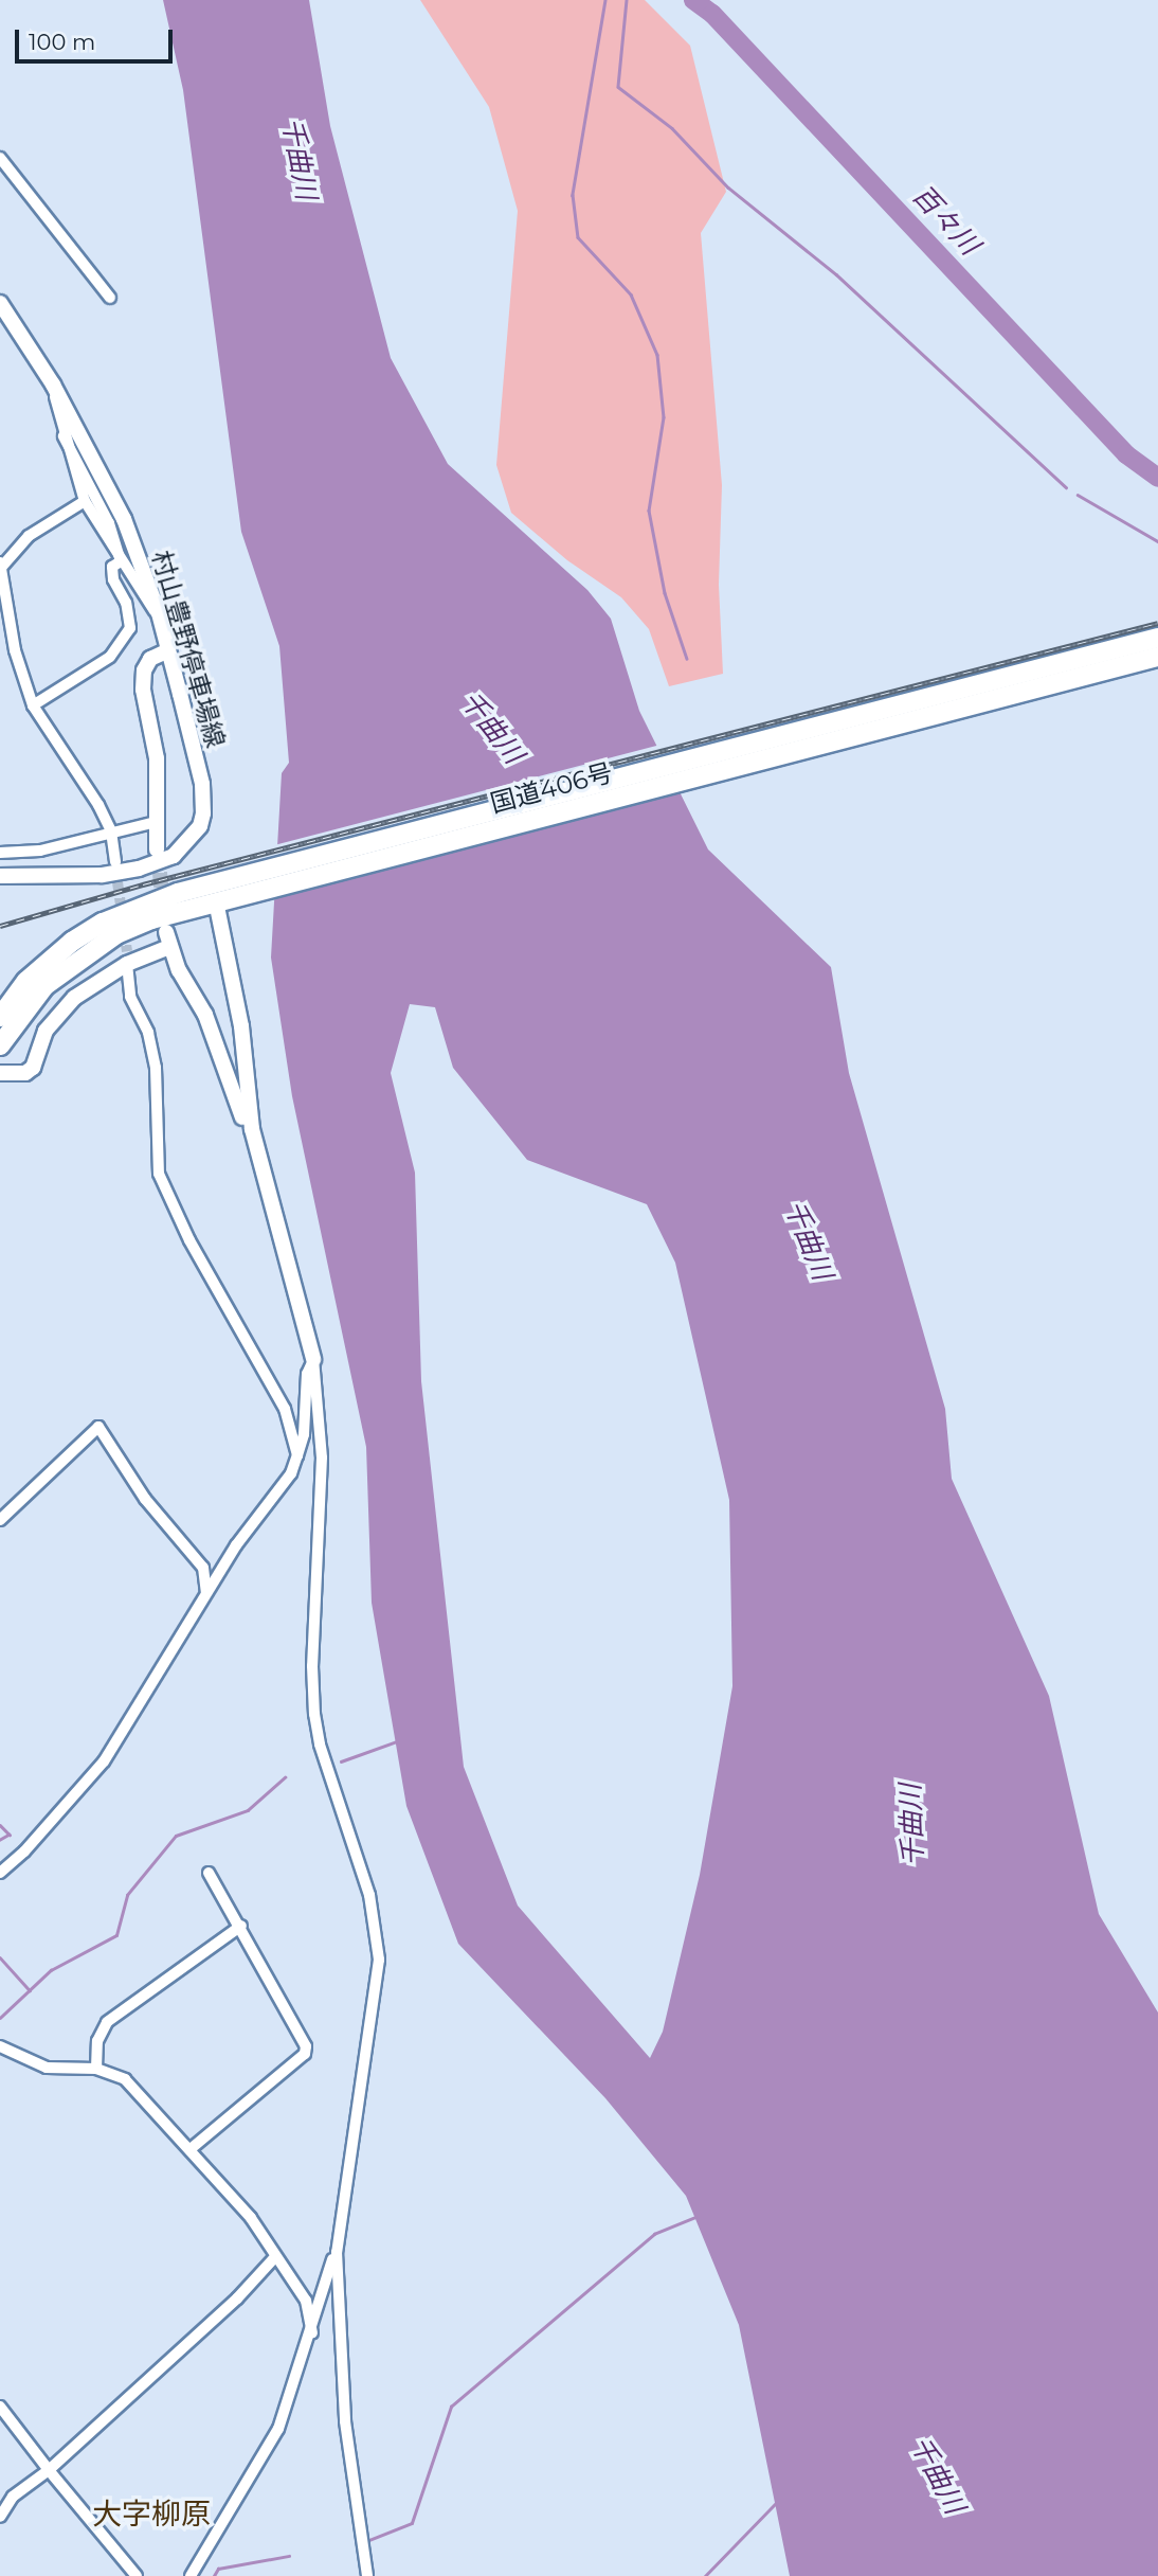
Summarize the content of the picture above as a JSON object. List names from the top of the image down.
{
  "streets": {
    "highway": ["国道406号"],
    "street": ["村山豊野停車場線"]
  },
  "districts": ["大字柳原"],
  "water": ["千曲川", "百々川"],
  "scale_bar": "100 m"
}
